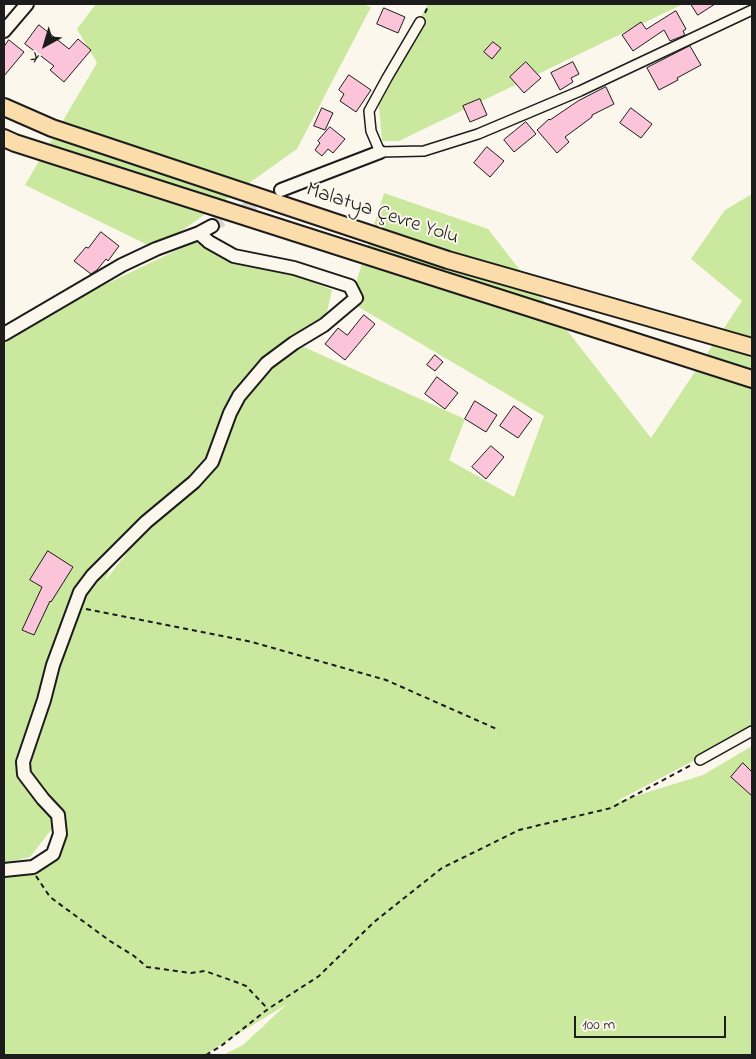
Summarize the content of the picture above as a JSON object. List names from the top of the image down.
{
  "streets": {
    "highway": ["Malatya Çevre Yolu"]
  },
  "scale_bar": "100 m",
  "north": "bottom left"
}
